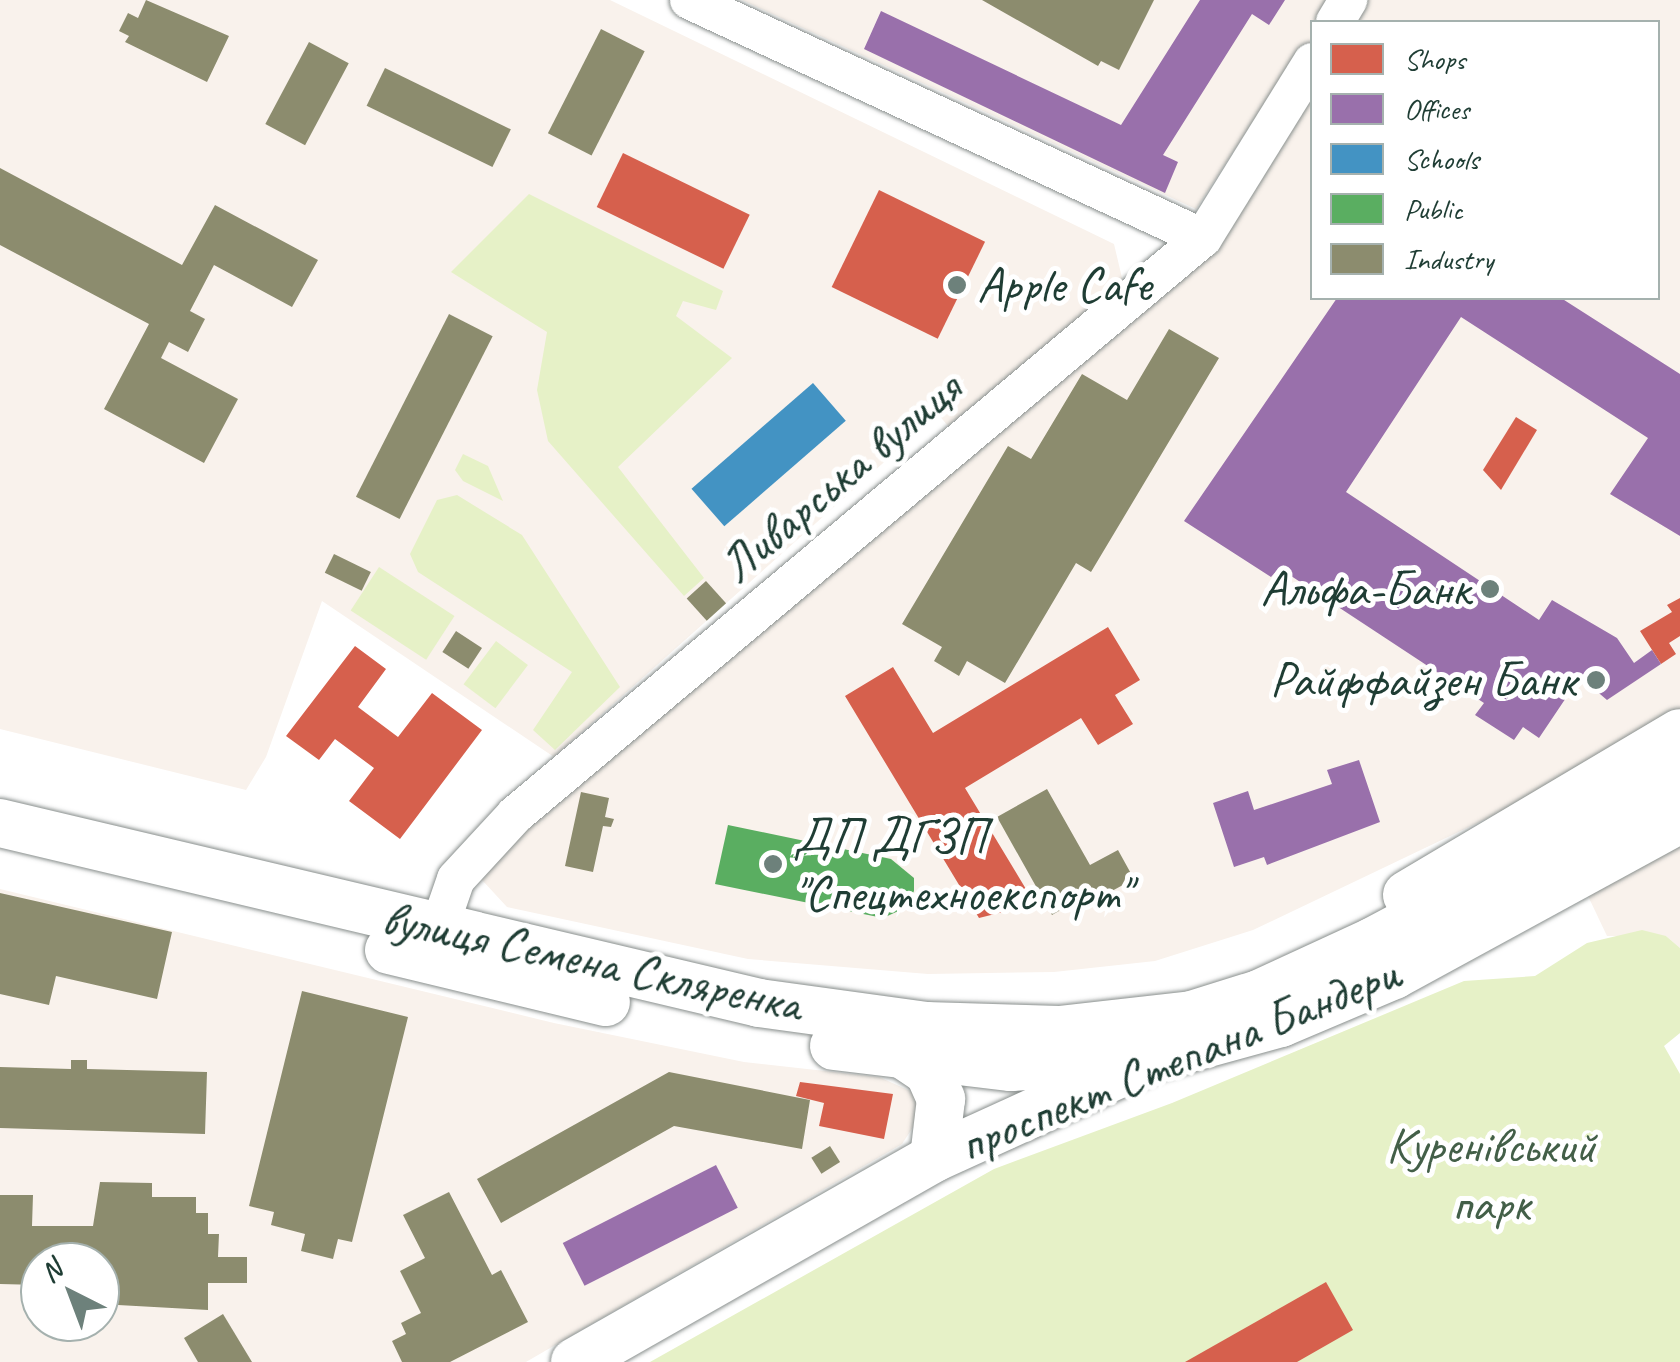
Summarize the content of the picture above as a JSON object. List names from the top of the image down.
{
  "streets": {
    "main road": ["вулиця Семена Скляренка", "проспект Степана Бандери"],
    "street": ["Ливарська вулиця"]
  },
  "crossings": [
    ["Ливарська вулиця", "вулиця Семена Скляренка"],
    ["вулиця Семена Скляренка", "проспект Степана Бандери"]
  ],
  "parks": ["Куренівський парк"],
  "places": [
    "Apple Cafe",
    "Альфа-Банк",
    "Райффайзен Банк",
    "ДП ДГЗП \"Спецтехноекспорт\""
  ],
  "legend": [
    "Shops",
    "Offices",
    "Schools",
    "Public",
    "Industry"
  ],
  "north": "top left"
}
